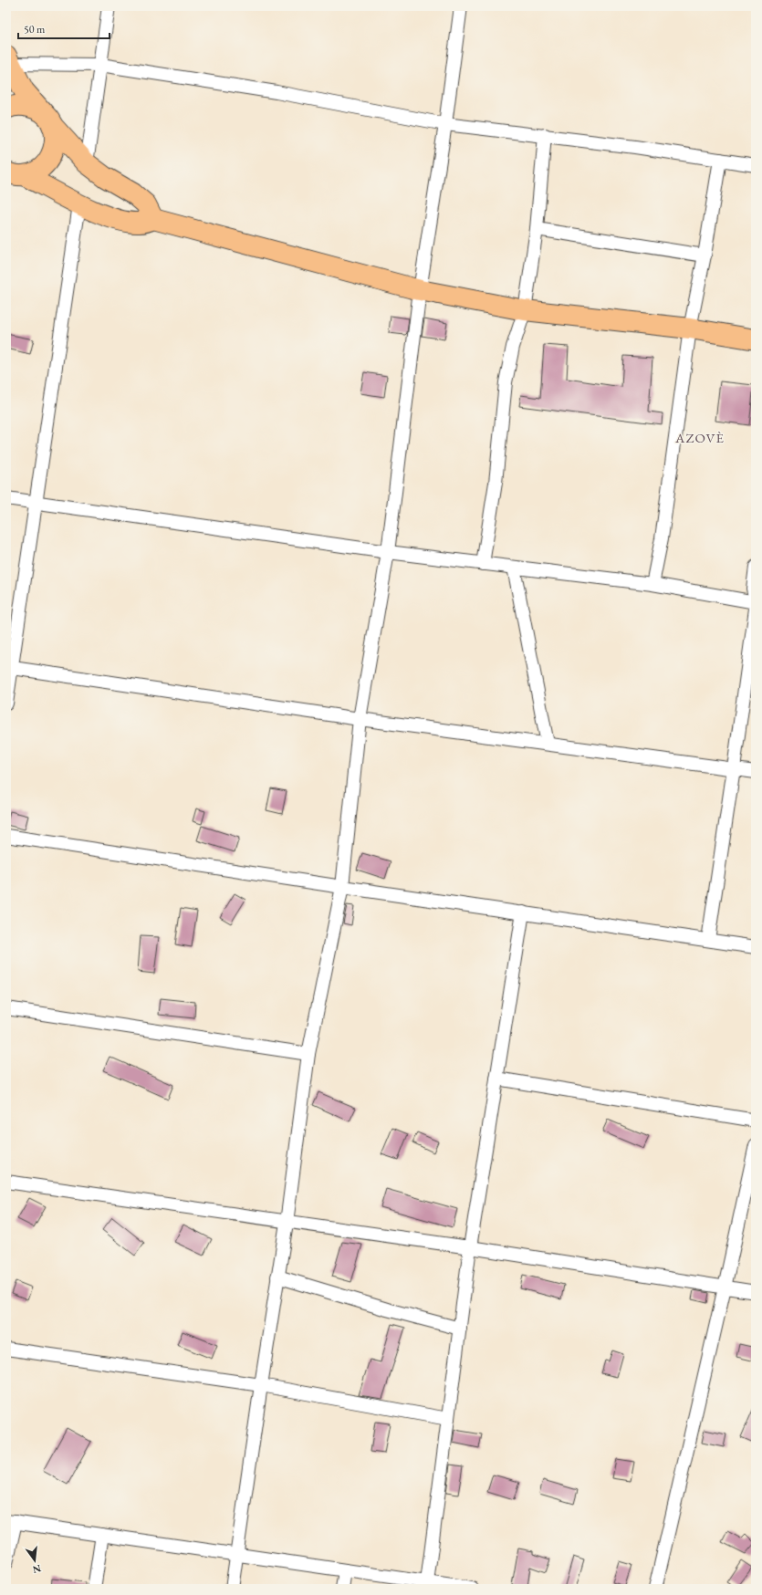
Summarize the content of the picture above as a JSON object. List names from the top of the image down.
{
  "districts": ["AZOVÈ"],
  "scale_bar": "50 m",
  "north": "bottom"
}
